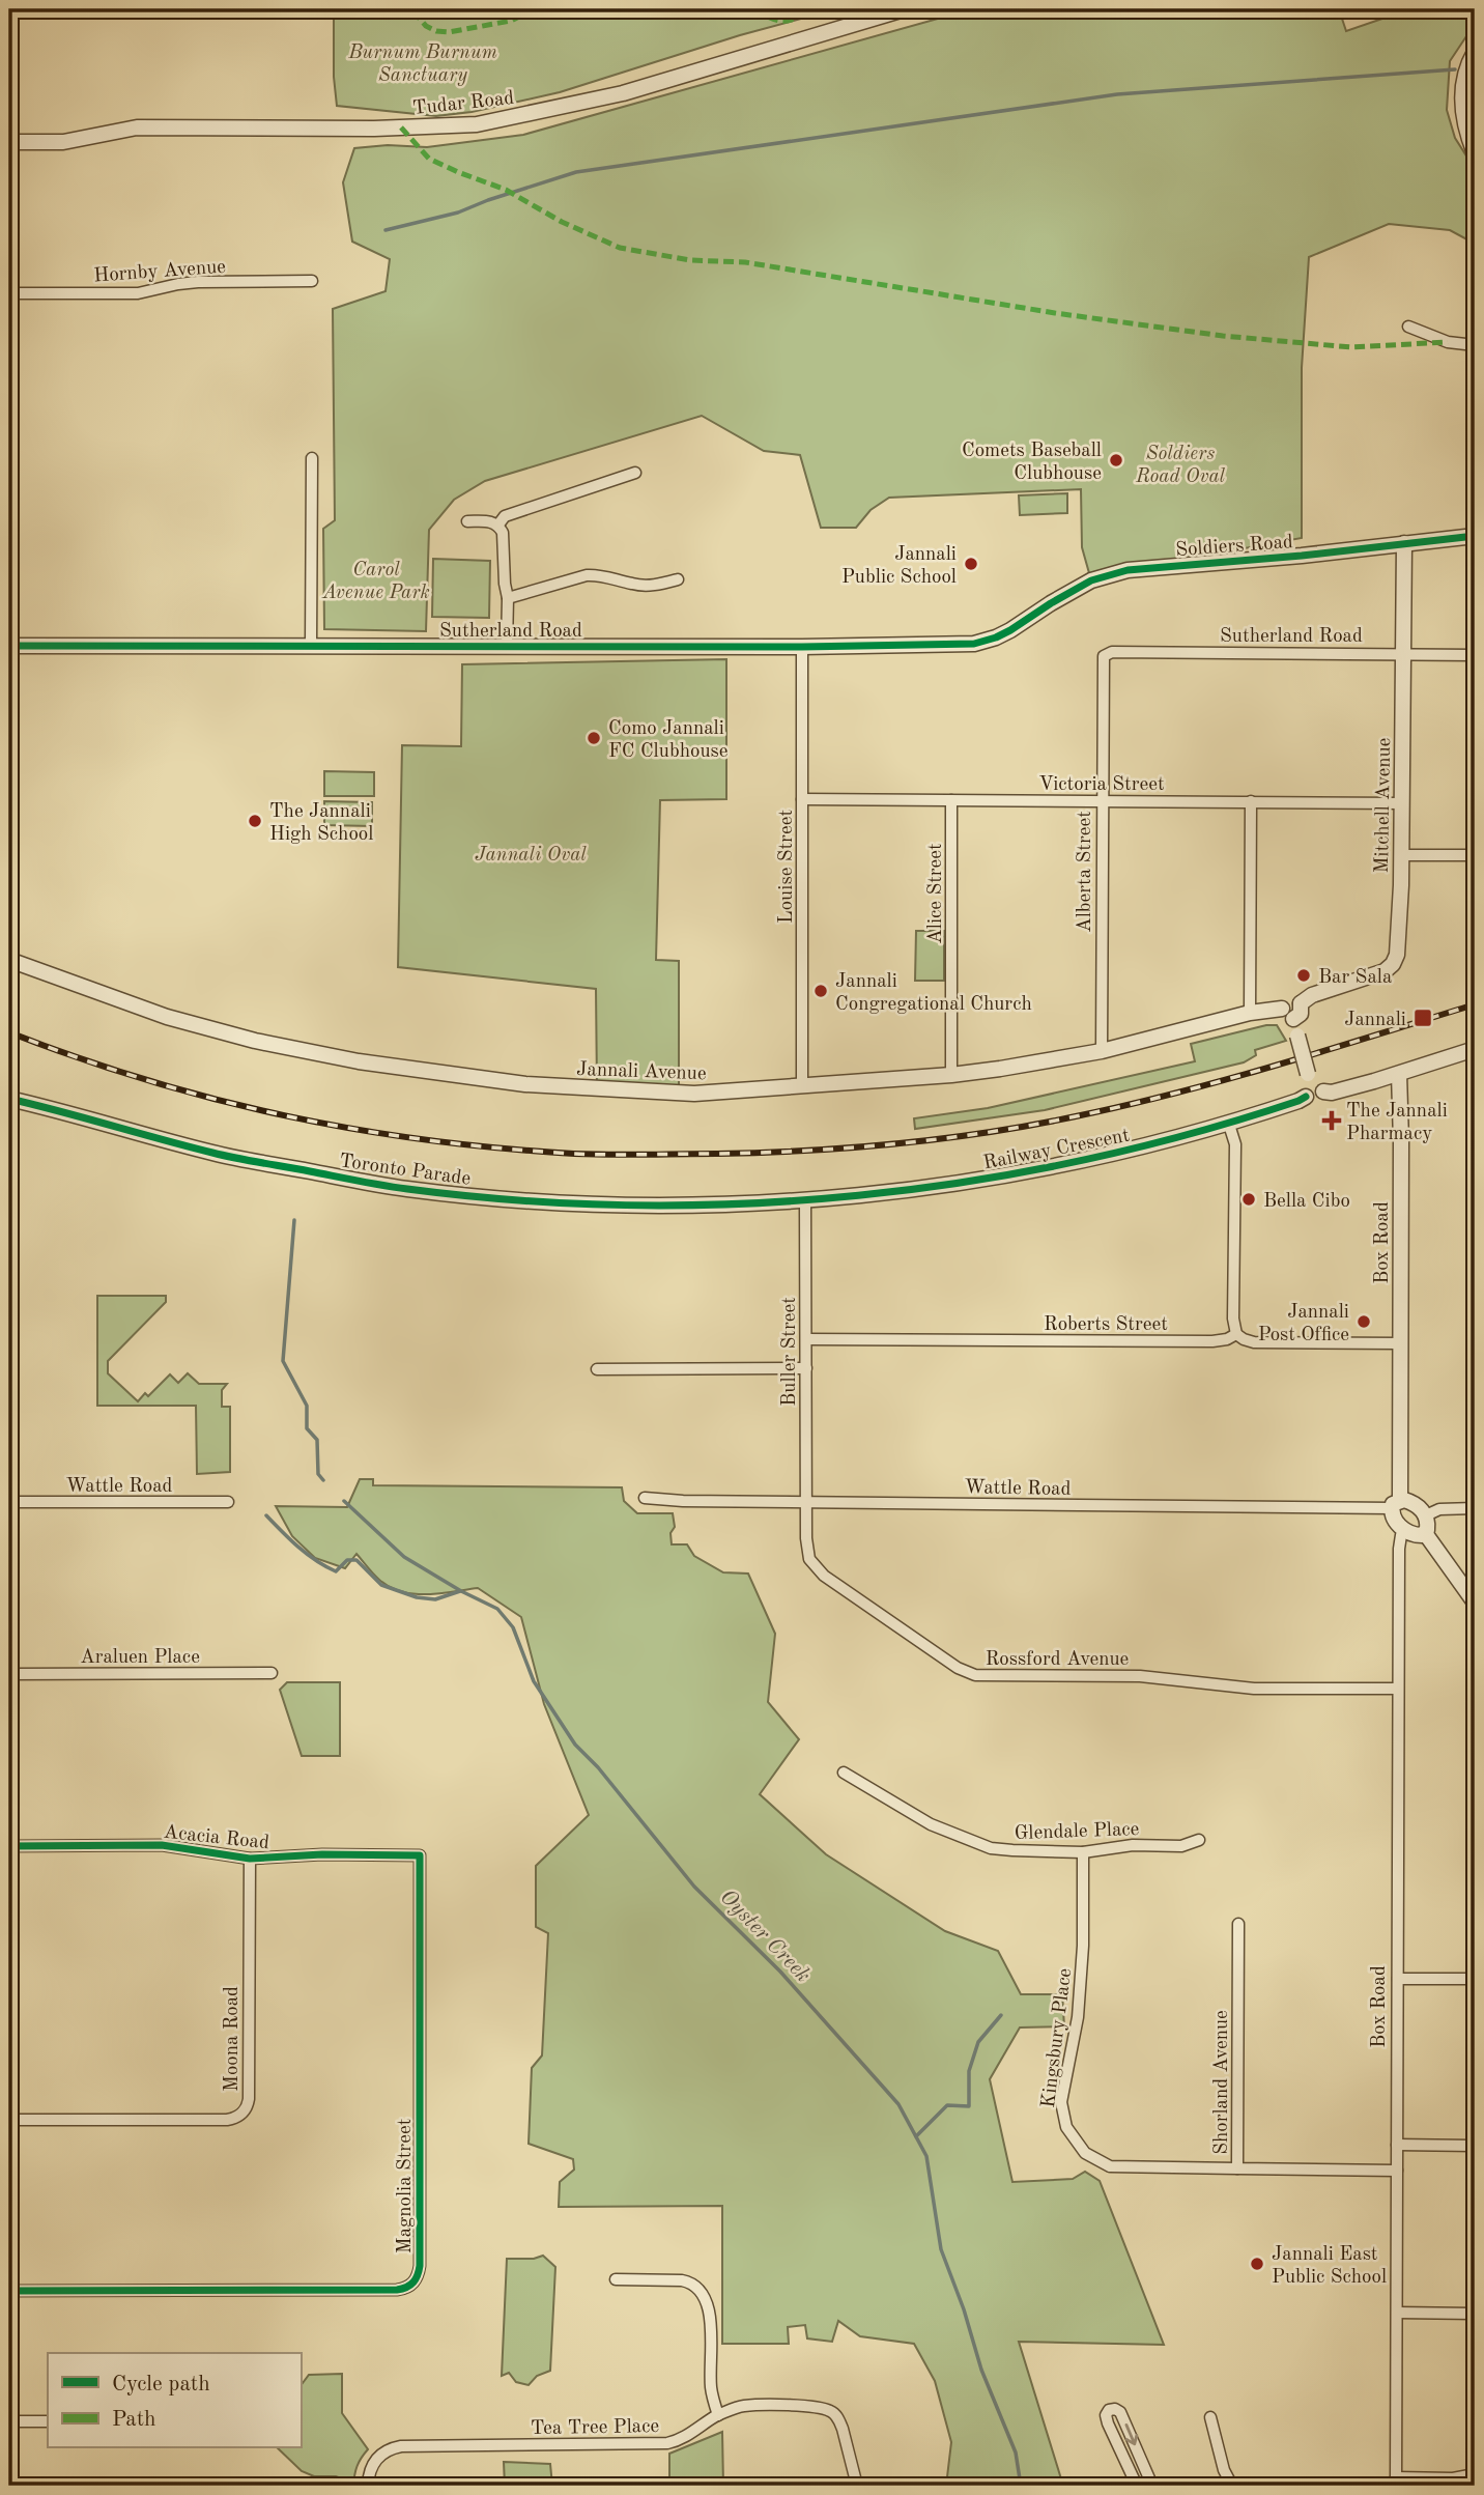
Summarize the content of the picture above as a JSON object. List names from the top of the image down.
{
  "streets": {
    "street": [
      "Tudar Road",
      "Hornby Avenue",
      "Soldiers Road",
      "Sutherland Road",
      "Victoria Street",
      "Mitchell Avenue",
      "Louise Street",
      "Alberta Street",
      "Alice Street",
      "Jannali Avenue",
      "Railway Crescent",
      "Toronto Parade",
      "Box Road",
      "Roberts Street",
      "Buller Street",
      "Wattle Road",
      "Araluen Place",
      "Rossford Avenue",
      "Glendale Place",
      "Acacia Road",
      "Kingsbury Place",
      "Moona Road",
      "Shorland Avenue",
      "Magnolia Street",
      "Tea Tree Place"
    ]
  },
  "crossings": [
    ["Soldiers Road", "Sutherland Road"],
    ["Soldiers Road", "Mitchell Avenue"],
    ["Sutherland Road", "Mitchell Avenue"],
    ["Sutherland Road", "Louise Street"],
    ["Sutherland Road", "Alberta Street"],
    ["Victoria Street", "Mitchell Avenue"],
    ["Victoria Street", "Louise Street"],
    ["Victoria Street", "Alberta Street"],
    ["Victoria Street", "Alice Street"],
    ["Mitchell Avenue", "Jannali Avenue"],
    ["Louise Street", "Jannali Avenue"],
    ["Alberta Street", "Jannali Avenue"],
    ["Alice Street", "Jannali Avenue"],
    ["Railway Crescent", "Toronto Parade"],
    ["Railway Crescent", "Box Road"],
    ["Railway Crescent", "Buller Street"],
    ["Toronto Parade", "Buller Street"],
    ["Box Road", "Roberts Street"],
    ["Box Road", "Wattle Road"],
    ["Box Road", "Rossford Avenue"],
    ["Box Road", "Shorland Avenue"],
    ["Roberts Street", "Buller Street"],
    ["Buller Street", "Wattle Road"],
    ["Buller Street", "Rossford Avenue"],
    ["Wattle Road", "Rossford Avenue"],
    ["Glendale Place", "Kingsbury Place"],
    ["Acacia Road", "Moona Road"],
    ["Acacia Road", "Magnolia Street"],
    ["Kingsbury Place", "Shorland Avenue"]
  ],
  "water": ["Oyster Creek"],
  "parks": [
    "Burnum Burnum Sanctuary",
    "Soldiers Road Oval",
    "Carol Avenue Park",
    "Jannali Oval"
  ],
  "places": {
    "other": [
      "Comets Baseball Clubhouse",
      "Jannali Public School",
      "Como Jannali FC Clubhouse",
      "The Jannali High School",
      "Bar Sala",
      "Jannali Congregational Church",
      "Bella Cibo",
      "Jannali Post Office",
      "Jannali East Public School"
    ],
    "transit": ["Jannali"],
    "health": ["The Jannali Pharmacy"]
  },
  "legend": ["Cycle path", "Path"]
}
